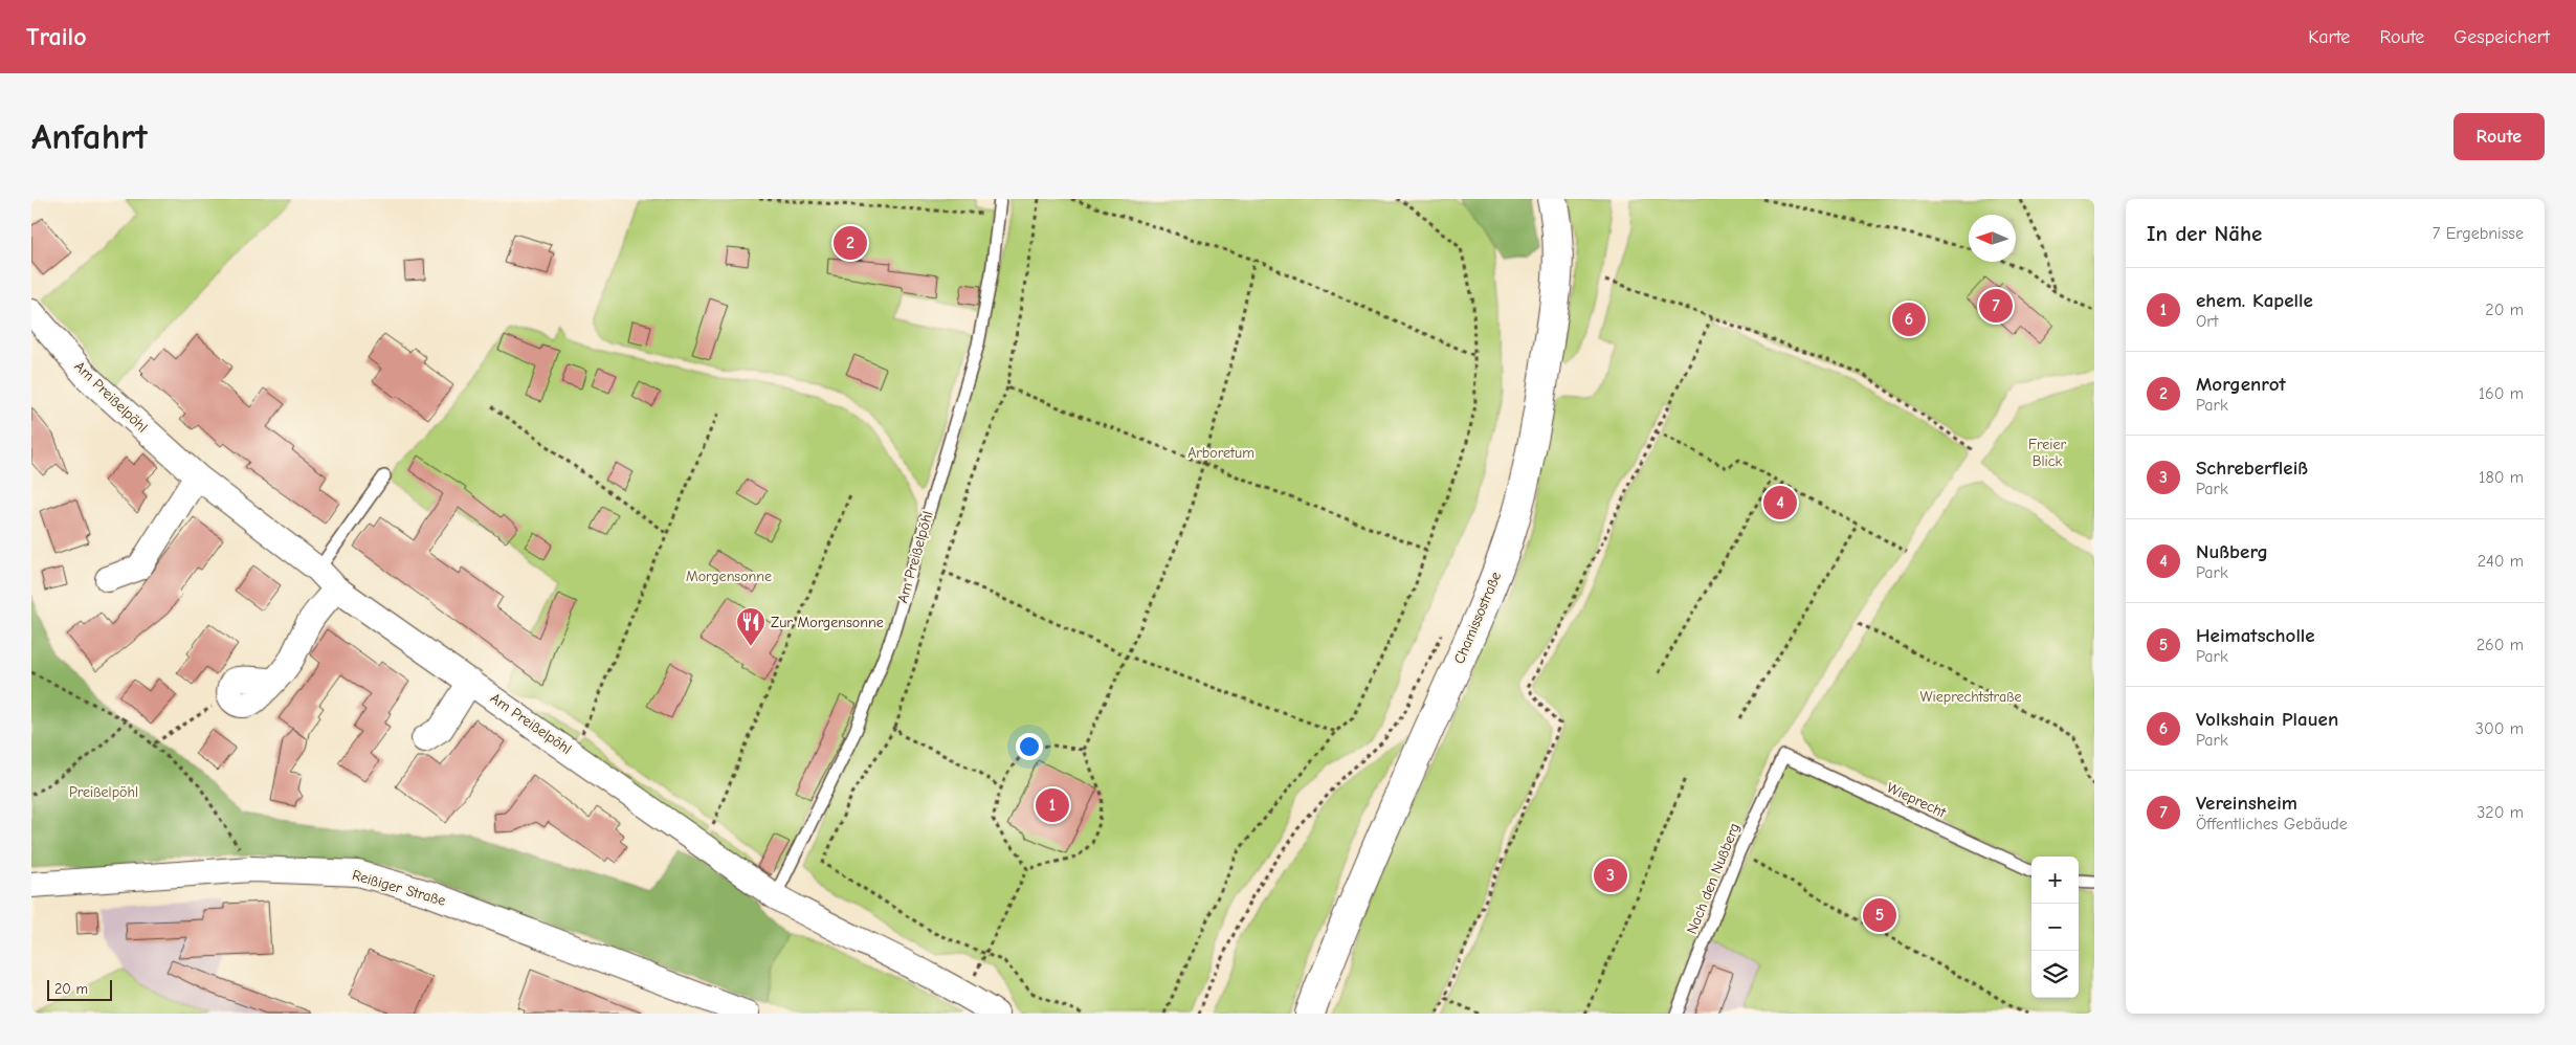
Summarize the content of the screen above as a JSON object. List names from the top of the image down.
{
  "streets": {
    "street": ["Am Preißelpöhl", "Chamissostraße", "Reißiger Straße"],
    "lane": ["Wieprecht", "Nach den Nußberg"]
  },
  "crossings": [
    ["Wieprecht", "Nach den Nußberg"]
  ],
  "parks": [
    "Freier Blick",
    "Arboretum",
    "Morgensonne",
    "Wieprechtstraße",
    "Preißelpöhl"
  ],
  "places": {
    "restaurant": ["Zur Morgensonne"]
  },
  "scale_bar": "20 m",
  "north": "left",
  "page": {
    "header": "Trailo",
    "nav": ["Karte", "Route", "Gespeichert"],
    "buttons": "Route",
    "title": "Anfahrt",
    "heading": ["In der Nähe", "7 Ergebnisse"],
    "pins": [
      "2",
      "7",
      "6",
      "4",
      "1",
      "3",
      "5"
    ],
    "list": [
      {
        "mark": "1",
        "name": "ehem. Kapelle",
        "note": "Ort",
        "value": "20 m"
      },
      {
        "mark": "2",
        "name": "Morgenrot",
        "note": "Park",
        "value": "160 m"
      },
      {
        "mark": "3",
        "name": "Schreberfleiß",
        "note": "Park",
        "value": "180 m"
      },
      {
        "mark": "4",
        "name": "Nußberg",
        "note": "Park",
        "value": "240 m"
      },
      {
        "mark": "5",
        "name": "Heimatscholle",
        "note": "Park",
        "value": "260 m"
      },
      {
        "mark": "6",
        "name": "Volkshain Plauen",
        "note": "Park",
        "value": "300 m"
      },
      {
        "mark": "7",
        "name": "Vereinsheim",
        "note": "Öffentliches Gebäude",
        "value": "320 m"
      }
    ],
    "map_buttons": ["+", "−"],
    "scale": "20 m"
  }
}
